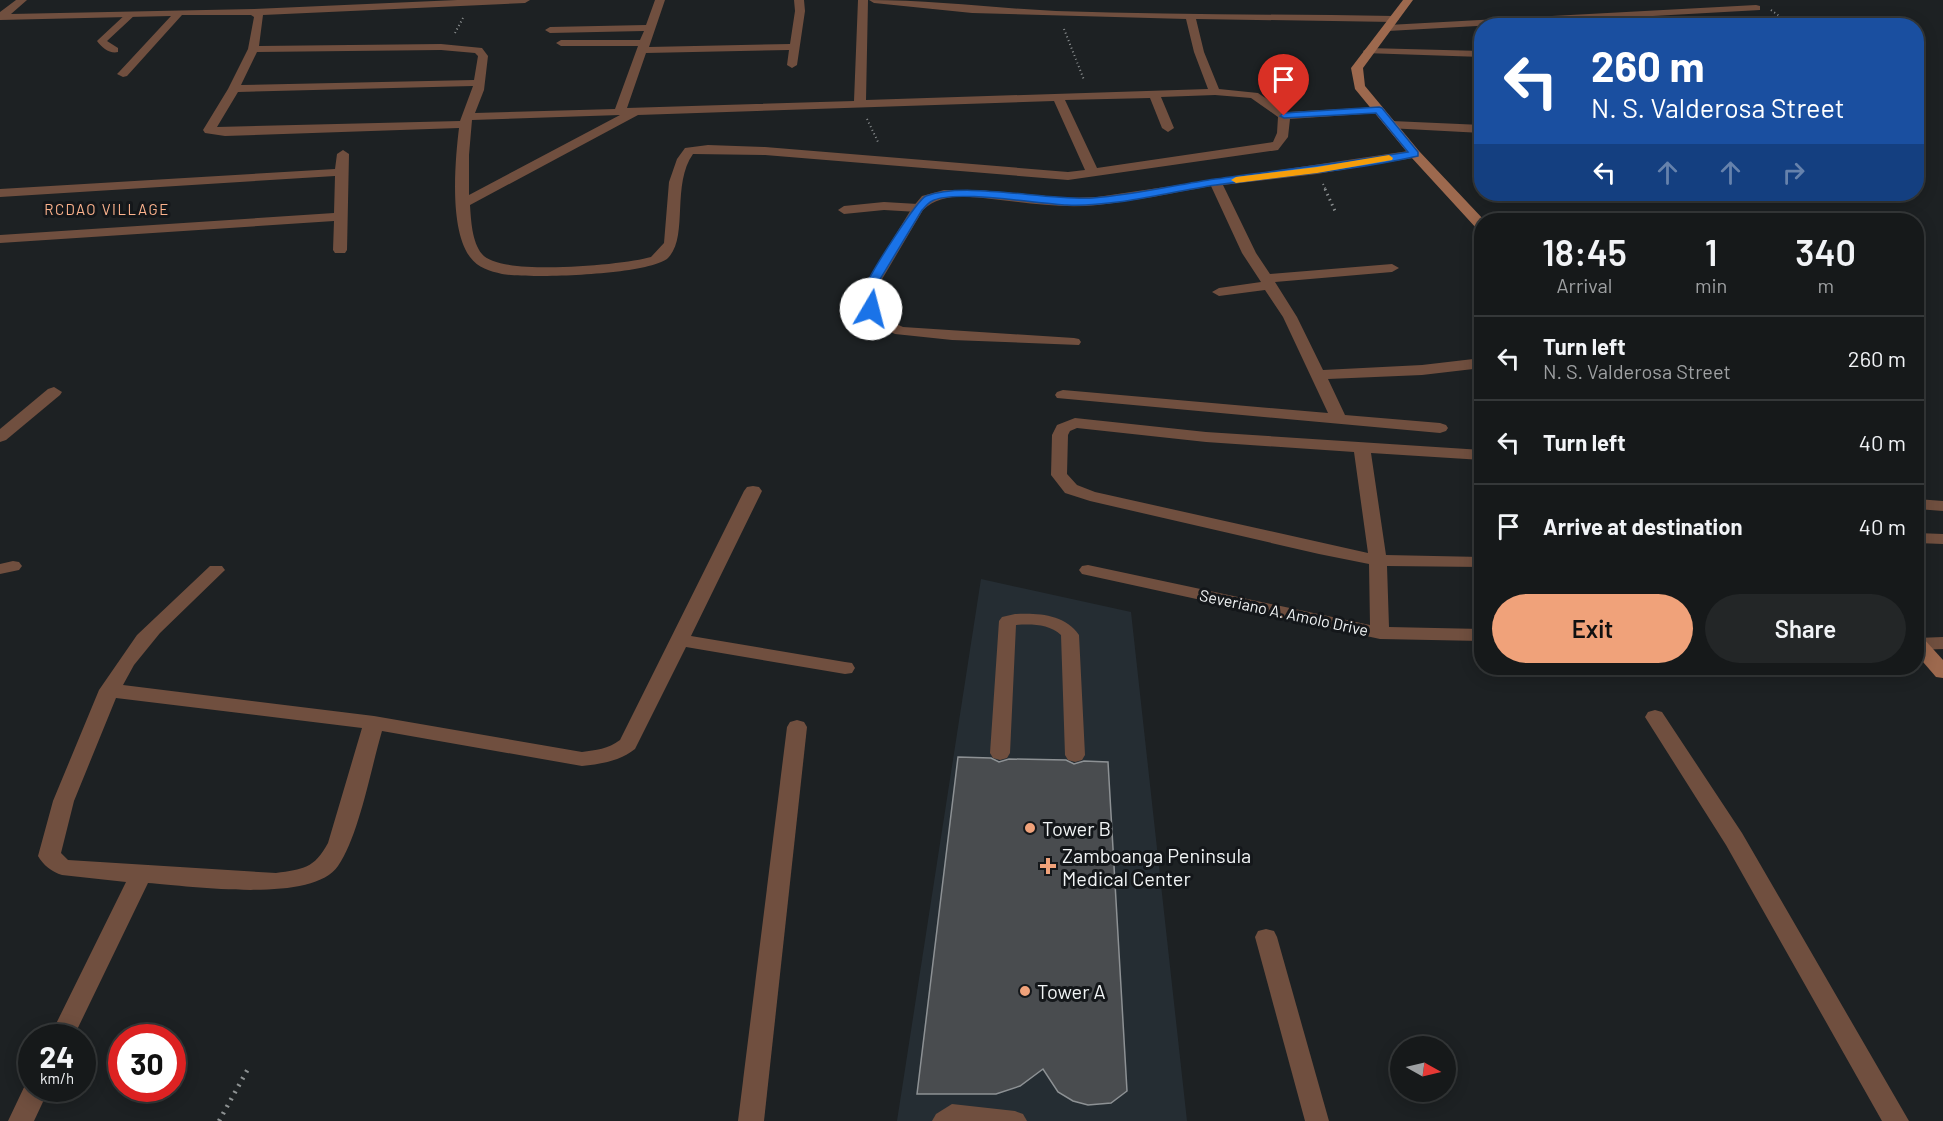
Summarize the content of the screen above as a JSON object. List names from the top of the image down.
{
  "streets": {
    "street": ["Severiano A. Amolo Drive"]
  },
  "districts": ["RCDAO VILLAGE"],
  "places": {
    "other": ["Tower B", "Tower A"],
    "health": ["Zamboanga Peninsula Medical Center"]
  },
  "north": "right",
  "page": {
    "turn": ["260 m", "N. S. Valderosa Street"],
    "eta": [
      "18:45",
      "Arrival",
      "1",
      "min",
      "340",
      "m"
    ],
    "list": [
      {
        "name": "Turn left",
        "note": "N. S. Valderosa Street",
        "value": "260 m"
      },
      {
        "name": "Turn left",
        "value": "40 m"
      },
      {
        "name": "Arrive at destination",
        "value": "40 m"
      }
    ],
    "buttons": ["Exit", "Share"],
    "speed": "24 km/h",
    "limit": "30"
  }
}
